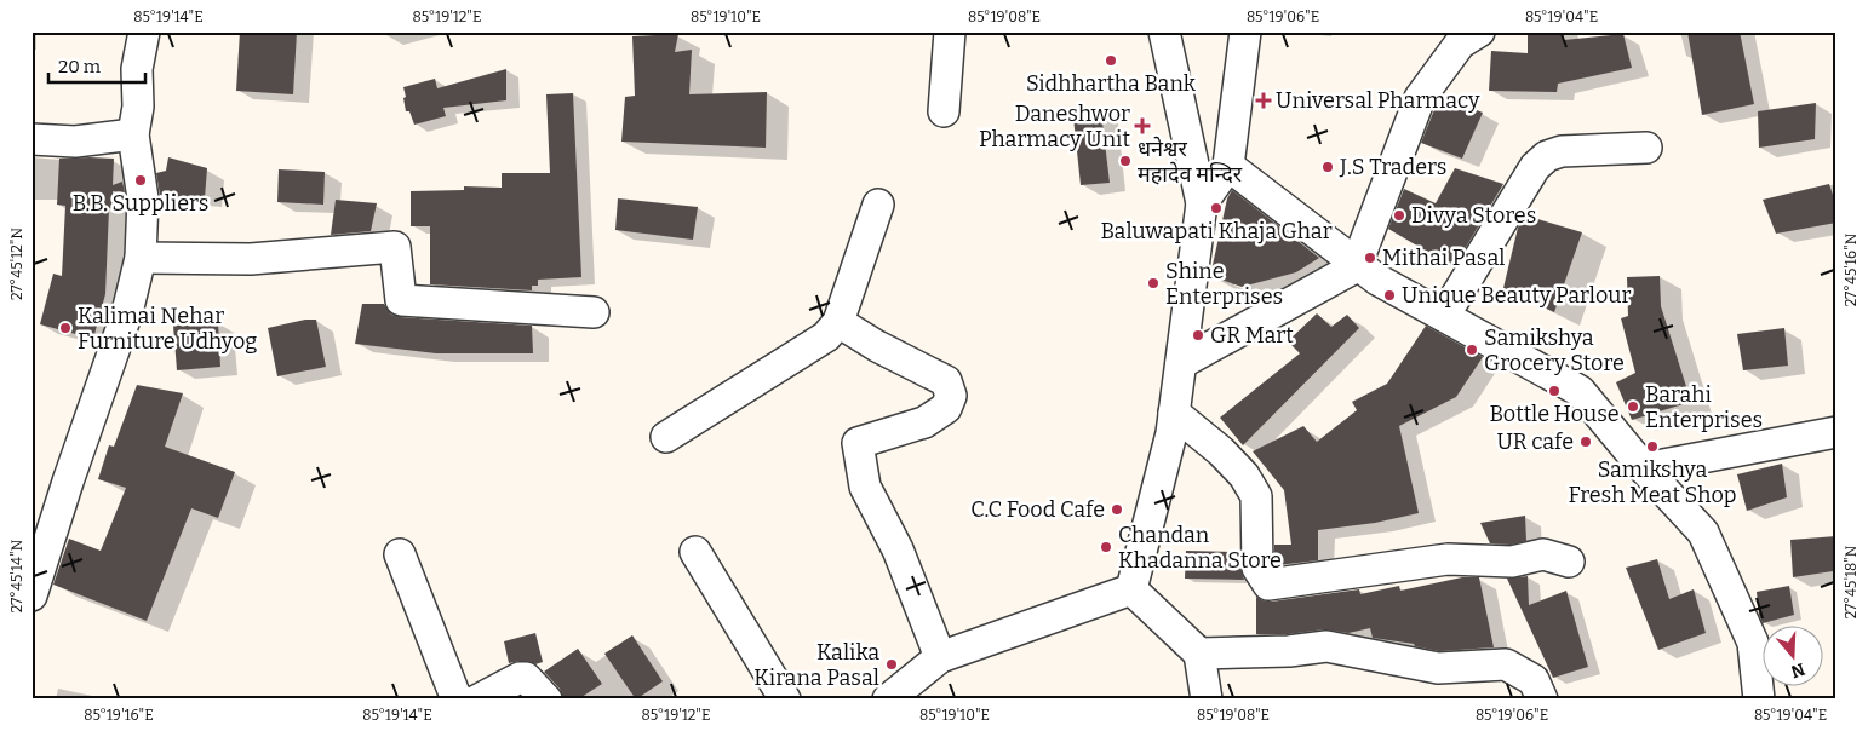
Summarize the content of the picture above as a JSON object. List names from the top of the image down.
{
  "places": {
    "other": [
      "Sidhhartha Bank",
      "धनेश्वर महादेव मन्दिर",
      "J.S Traders",
      "B.B. Suppliers",
      "Baluwapati Khaja Ghar",
      "Divya Stores",
      "Mithai Pasal",
      "Shine Enterprises",
      "Unique Beauty Parlour",
      "Kalimai Nehar Furniture Udhyog",
      "GR Mart",
      "Samikshya Grocery Store",
      "Bottle House",
      "Barahi Enterprises",
      "UR cafe",
      "Samikshya Fresh Meat Shop",
      "C.C Food Cafe",
      "Chandan Khadanna Store",
      "Kalika Kirana Pasal"
    ],
    "health": ["Universal Pharmacy", "Daneshwor Pharmacy Unit"]
  },
  "scale_bar": "20 m",
  "north": "bottom",
  "coordinates": [
    "85°19'14\"E",
    "85°19'12\"E",
    "85°19'10\"E",
    "85°19'08\"E",
    "85°19'06\"E",
    "85°19'04\"E",
    "27°45'12\"N",
    "27°45'16\"N",
    "27°45'14\"N",
    "27°45'18\"N",
    "85°19'16\"E"
  ]
}
